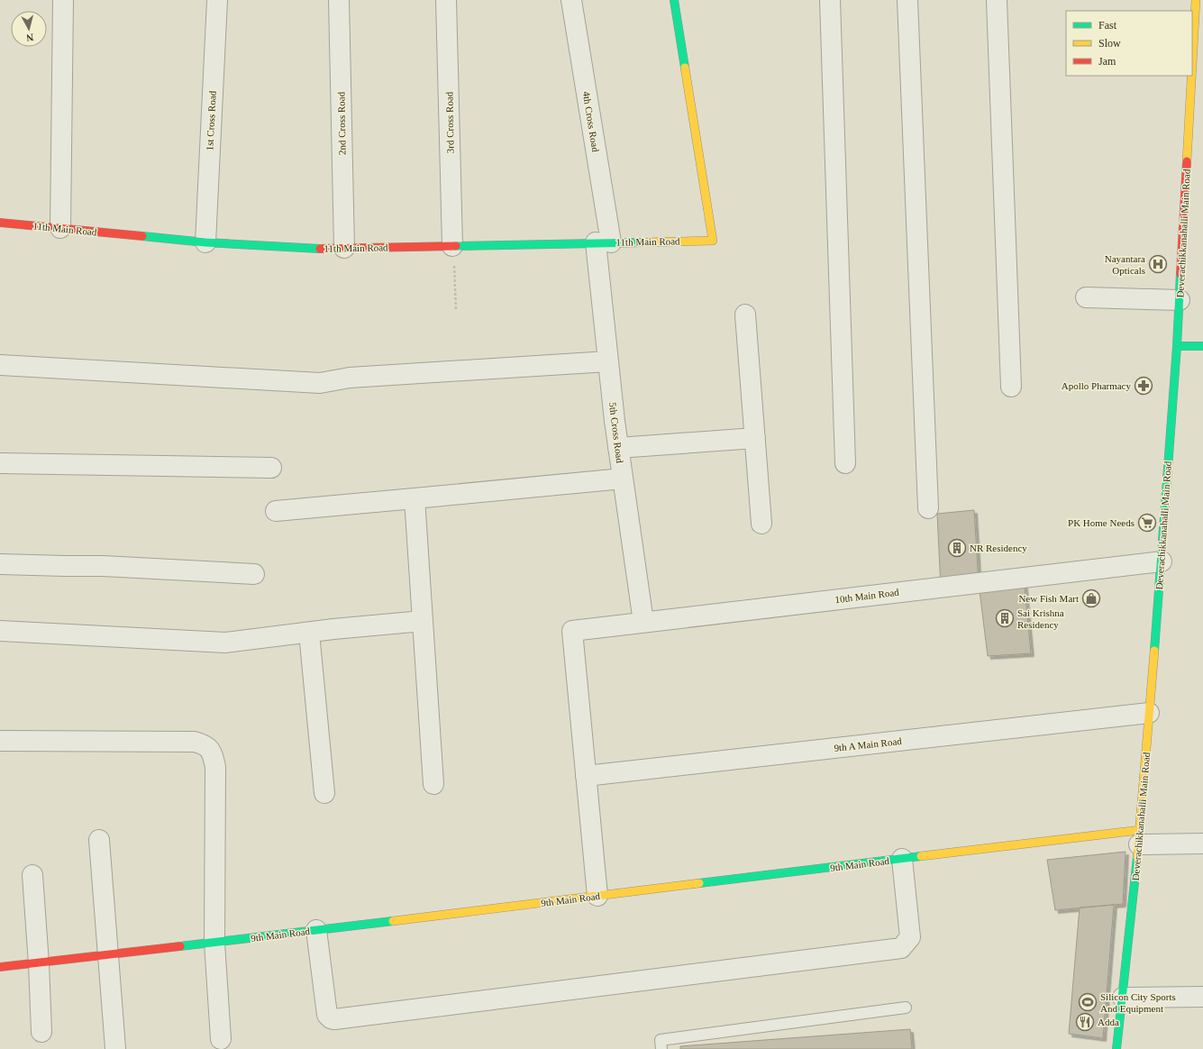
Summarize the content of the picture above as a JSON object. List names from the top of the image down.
{
  "streets": {
    "street": [
      "1st Cross Road",
      "4th Cross Road",
      "3rd Cross Road",
      "2nd Cross Road",
      "11th Main Road",
      "Deverachikkanahalli Main Road",
      "5th Cross Road",
      "10th Main Road",
      "9th A Main Road",
      "9th Main Road"
    ]
  },
  "crossings": [
    ["1st Cross Road", "11th Main Road"],
    ["4th Cross Road", "11th Main Road"],
    ["4th Cross Road", "5th Cross Road"],
    ["3rd Cross Road", "11th Main Road"],
    ["2nd Cross Road", "11th Main Road"],
    ["11th Main Road", "5th Cross Road"],
    ["Deverachikkanahalli Main Road", "10th Main Road"],
    ["Deverachikkanahalli Main Road", "9th A Main Road"],
    ["Deverachikkanahalli Main Road", "9th Main Road"],
    ["5th Cross Road", "10th Main Road"],
    ["10th Main Road", "9th A Main Road"]
  ],
  "places": {
    "hospital": ["Nayantara Opticals"],
    "pharmacy": ["Apollo Pharmacy"],
    "supermarket": ["PK Home Needs"],
    "building": ["NR Residency", "Sai Krishna Residency"],
    "shop": ["New Fish Mart"],
    "sports": ["Silicon City Sports And Equipment"],
    "restaurant": ["Adda"]
  },
  "legend": ["Fast", "Slow", "Jam"],
  "north": "bottom"
}
